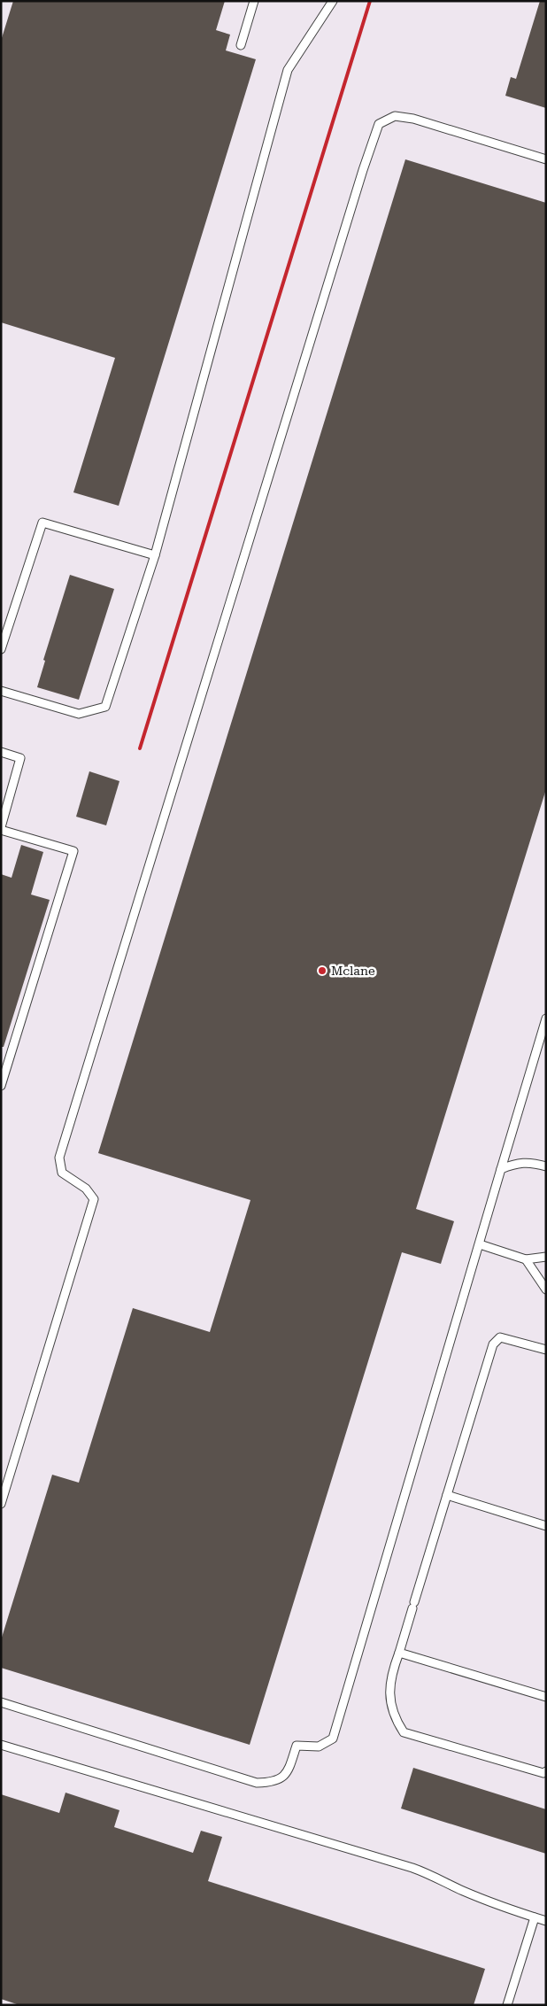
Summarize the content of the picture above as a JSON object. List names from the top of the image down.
{
  "places": ["Mclane"]
}
